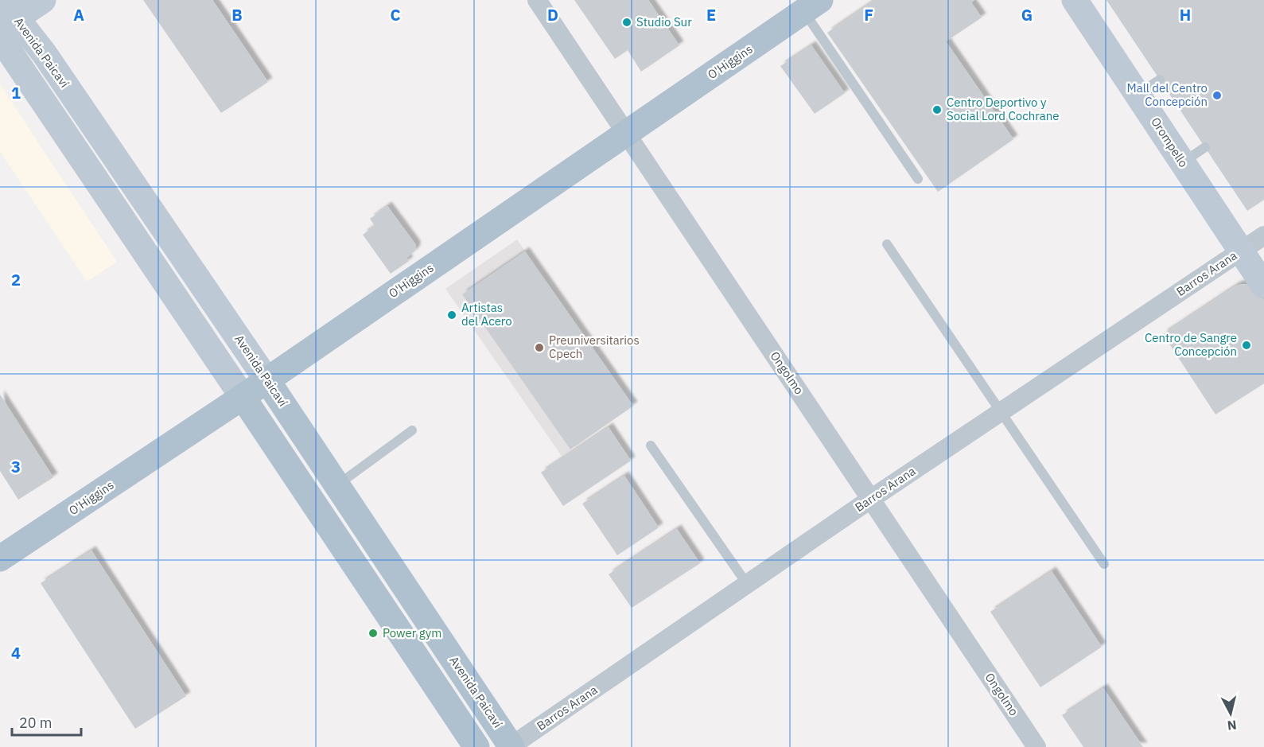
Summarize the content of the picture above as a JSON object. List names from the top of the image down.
{
  "streets": {
    "main road": ["Avenida Paicaví", "O'Higgins", "Orompello"],
    "street": ["Barros Arana", "Ongolmo"]
  },
  "crossings": [
    ["Avenida Paicaví", "O'Higgins"],
    ["Avenida Paicaví", "Barros Arana"],
    ["O'Higgins", "Ongolmo"],
    ["Orompello", "Barros Arana"],
    ["Barros Arana", "Ongolmo"]
  ],
  "places": [
    "Studio Sur",
    "Mall del Centro Concepción",
    "Centro Deportivo y Social Lord Cochrane",
    "Artistas del Acero",
    "Centro de Sangre Concepción",
    "Preuniversitarios Cpech",
    "Power gym"
  ],
  "scale_bar": "20 m",
  "north": "bottom",
  "grid": {
    "columns": [
      "A",
      "B",
      "C",
      "D",
      "E",
      "F",
      "G",
      "H"
    ],
    "rows": [
      "1",
      "2",
      "3",
      "4"
    ]
  }
}
